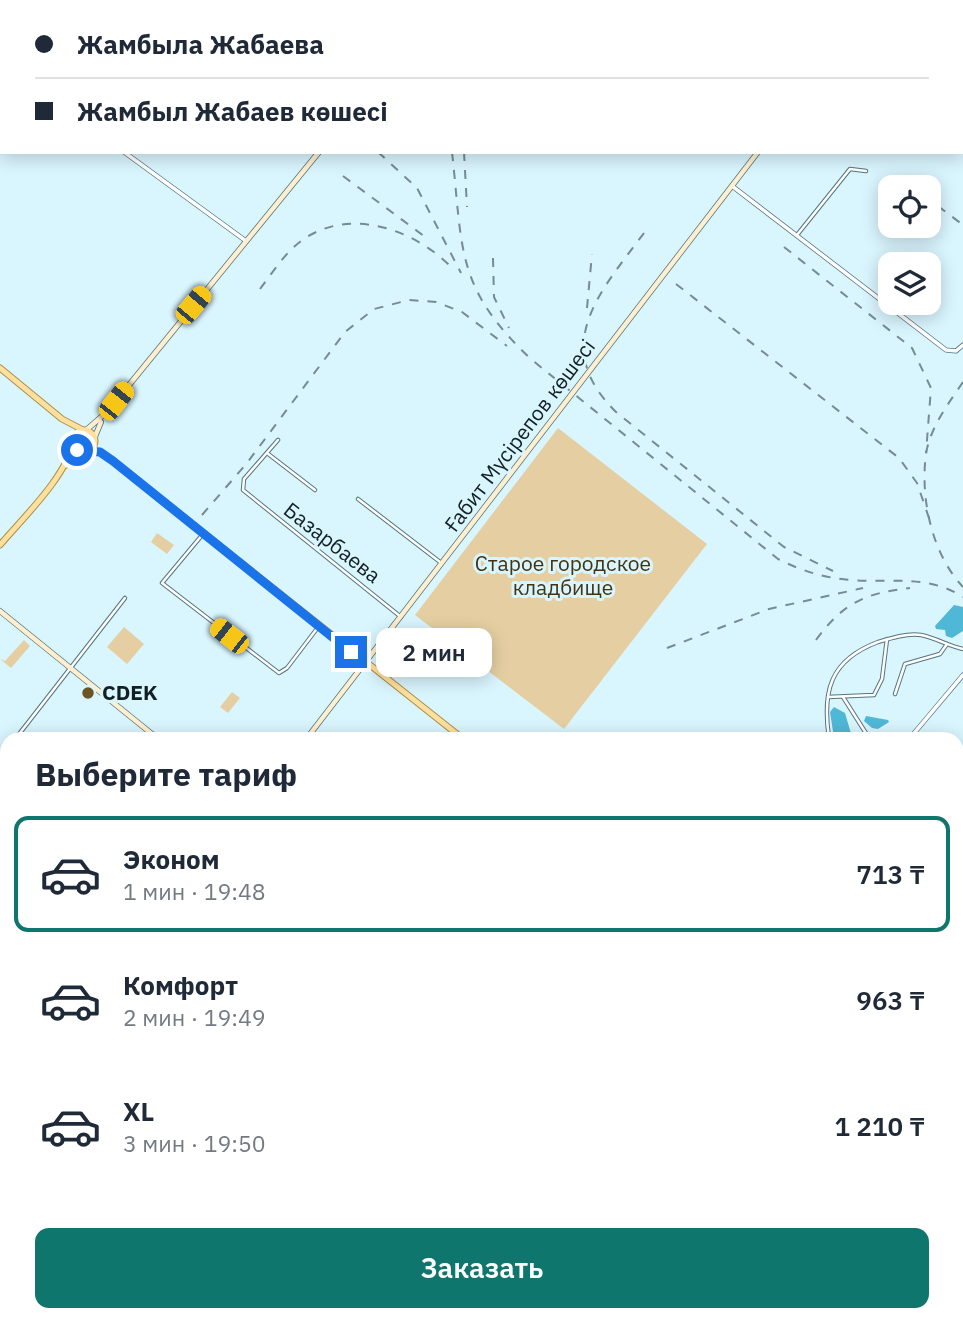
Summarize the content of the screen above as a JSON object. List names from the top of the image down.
{
  "streets": {
    "main road": ["Ғабит Мүсірепов көшесі"],
    "street": ["Базарбаева"]
  },
  "crossings": [
    ["Ғабит Мүсірепов көшесі", "Базарбаева"]
  ],
  "parks": ["Старое городское кладбище"],
  "places": ["CDEK"],
  "page": {
    "banner": ["Жамбыла Жабаева", "Жамбыл Жабаев көшесі"],
    "bubble": "2 мин",
    "heading": "Выберите тариф",
    "list": [
      {
        "name": "Эконом",
        "note": "1 мин · 19:48",
        "value": "713 ₸"
      },
      {
        "name": "Комфорт",
        "note": "2 мин · 19:49",
        "value": "963 ₸"
      },
      {
        "name": "XL",
        "note": "3 мин · 19:50",
        "value": "1 210 ₸"
      }
    ],
    "buttons": "Заказать"
  }
}
